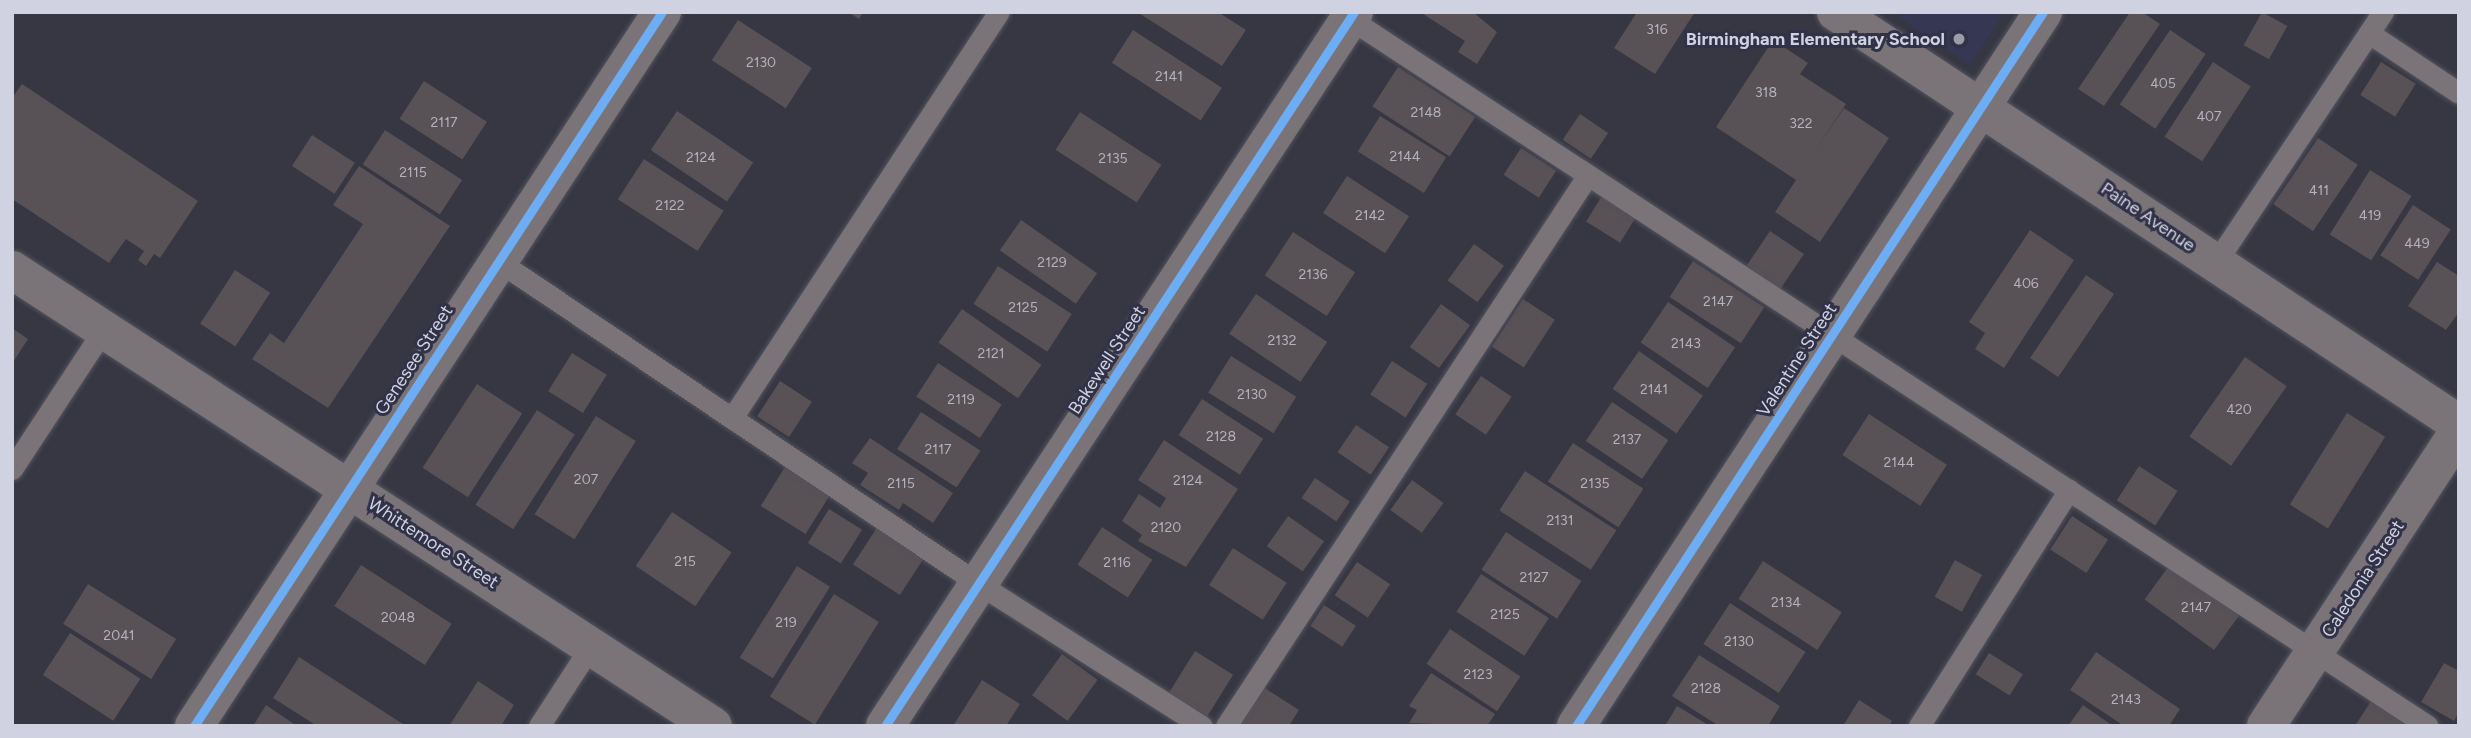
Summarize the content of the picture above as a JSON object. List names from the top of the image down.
{
  "streets": {
    "street": [
      "Paine Avenue",
      "Genesee Street",
      "Bakewell Street",
      "Valentine Street",
      "Whittemore Street",
      "Caledonia Street"
    ]
  },
  "crossings": [
    ["Paine Avenue", "Valentine Street"],
    ["Genesee Street", "Whittemore Street"]
  ],
  "places": ["Birmingham Elementary School"],
  "house_numbers": [
    "316",
    "2130",
    "2141",
    "405",
    "318",
    "2148",
    "407",
    "2117",
    "322",
    "2144",
    "2124",
    "2135",
    "2115",
    "411",
    "2122",
    "2142",
    "419",
    "449",
    "2129",
    "2136",
    "406",
    "2147",
    "2125",
    "2132",
    "2143",
    "2121",
    "2141",
    "2130",
    "2119",
    "420",
    "2128",
    "2137",
    "2117",
    "2144",
    "207",
    "2124",
    "2115",
    "2135",
    "2131",
    "2120",
    "215",
    "2116",
    "2127",
    "2134",
    "2147",
    "2125",
    "2048",
    "219",
    "2041",
    "2130",
    "2123",
    "2128",
    "2143"
  ]
}
